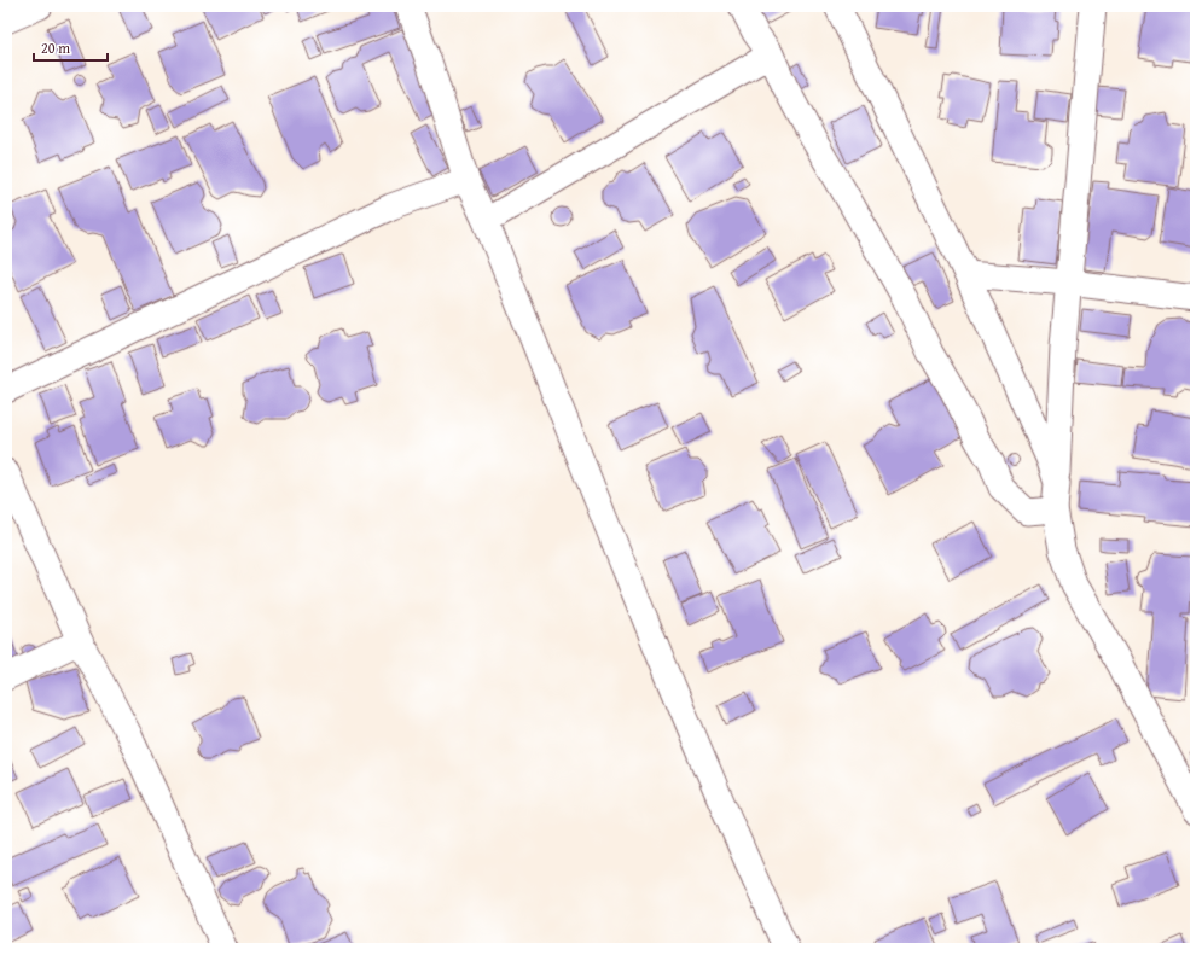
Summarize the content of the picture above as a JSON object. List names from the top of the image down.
{
  "scale_bar": "20 m"
}
